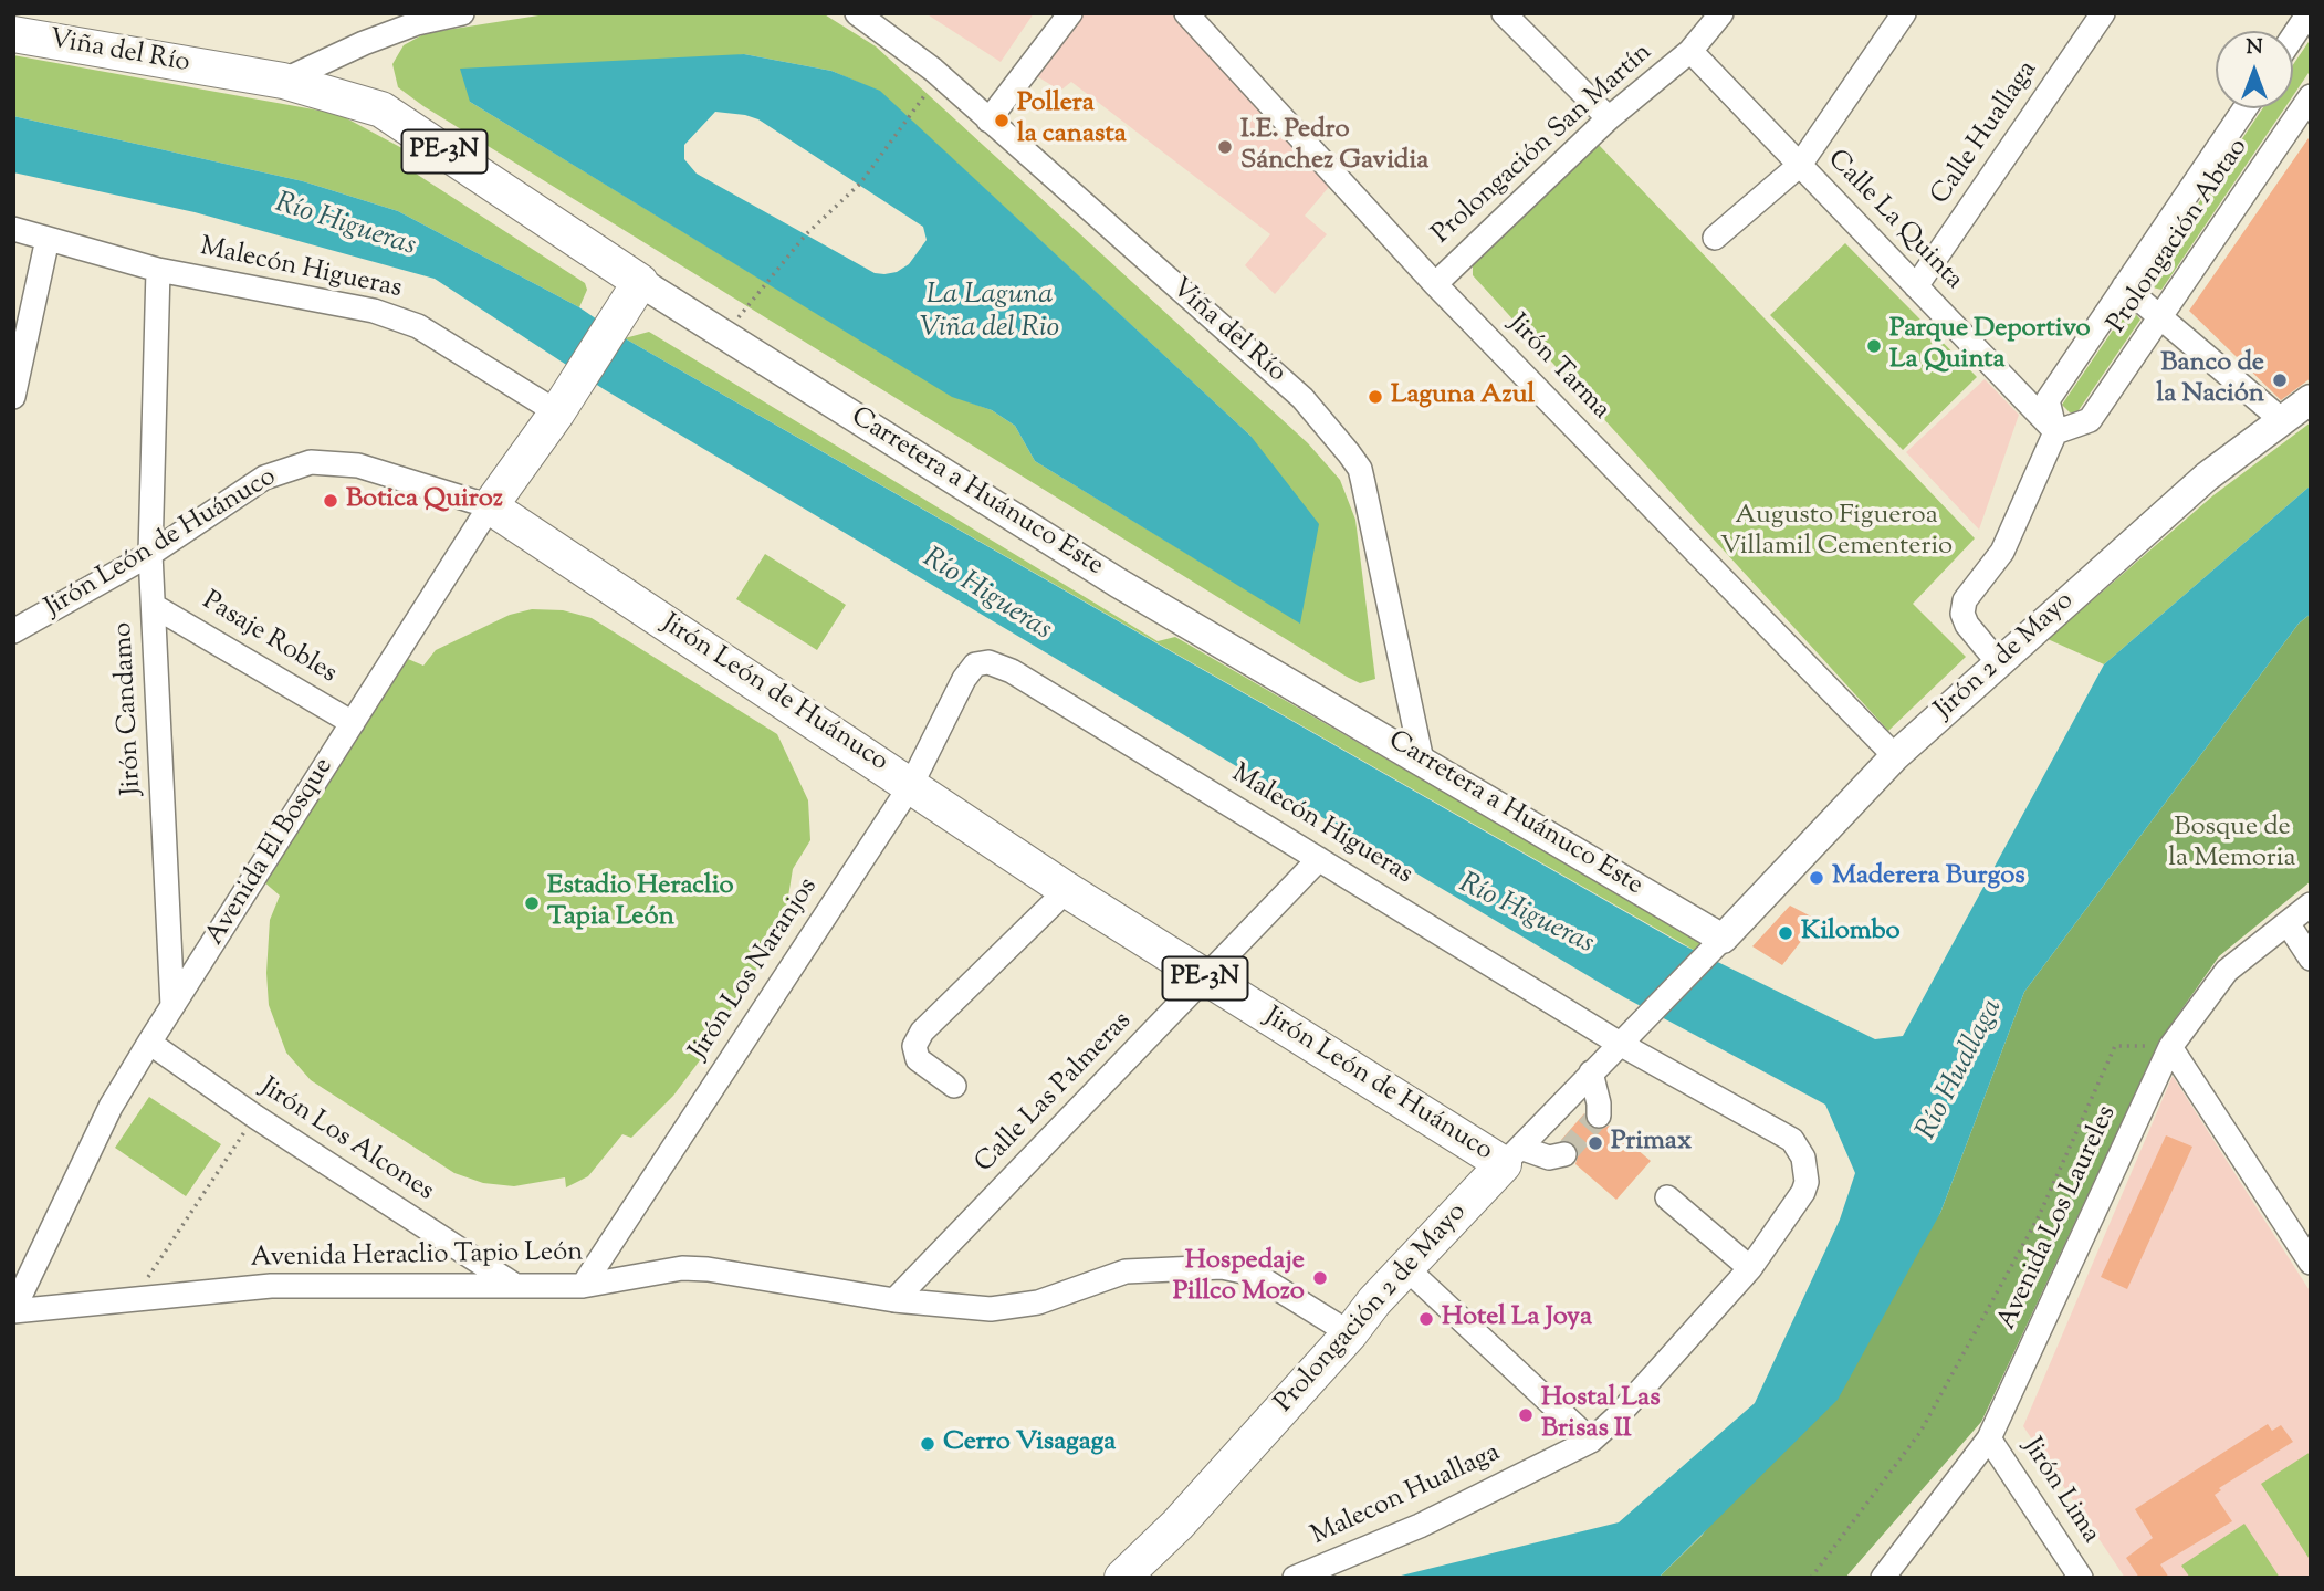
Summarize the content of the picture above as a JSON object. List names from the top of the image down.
{
  "streets": {
    "highway": [
      "Viña del Río",
      "PE-3N",
      "Carretera a Huánuco Este",
      "Jirón León de Huánuco",
      "Avenida El Bosque",
      "Prolongación 2 de Mayo"
    ],
    "main road": ["Jirón 2 de Mayo"],
    "street": [
      "Calle Huallaga",
      "Prolongación San Martín",
      "Calle La Quinta",
      "Prolongación Abtao",
      "Malecón Higueras",
      "Jirón Tarma",
      "Pasaje Robles",
      "Jirón Candamo",
      "Jirón Los Naranjos",
      "Calle Las Palmeras",
      "Jirón Los Alcones",
      "Avenida Los Laureles",
      "Avenida Heraclio Tapio León",
      "Jirón Lima",
      "Malecon Huallaga"
    ]
  },
  "crossings": [
    ["Viña del Río", "Carretera a Huánuco Este"],
    ["Calle Huallaga", "Calle La Quinta"],
    ["Prolongación San Martín", "Calle La Quinta"],
    ["Prolongación San Martín", "Jirón Tarma"],
    ["Calle La Quinta", "Prolongación Abtao"],
    ["Malecón Higueras", "Jirón Candamo"],
    ["Malecón Higueras", "Avenida El Bosque"],
    ["Malecón Higueras", "Jirón Los Naranjos"],
    ["Malecón Higueras", "Calle Las Palmeras"],
    ["Malecón Higueras", "Prolongación 2 de Mayo"],
    ["Malecón Higueras", "Malecon Huallaga"],
    ["Jirón Tarma", "Jirón 2 de Mayo"],
    ["Carretera a Huánuco Este", "Jirón 2 de Mayo"],
    ["Carretera a Huánuco Este", "Avenida El Bosque"],
    ["Carretera a Huánuco Este", "Prolongación 2 de Mayo"],
    ["Jirón León de Huánuco", "Jirón Candamo"],
    ["Jirón León de Huánuco", "Avenida El Bosque"],
    ["Jirón León de Huánuco", "Jirón Los Naranjos"],
    ["Jirón León de Huánuco", "Calle Las Palmeras"],
    ["Jirón León de Huánuco", "Prolongación 2 de Mayo"],
    ["Pasaje Robles", "Jirón Candamo"],
    ["Pasaje Robles", "Avenida El Bosque"],
    ["Jirón 2 de Mayo", "Prolongación 2 de Mayo"],
    ["Jirón Candamo", "Avenida El Bosque"],
    ["Avenida El Bosque", "Jirón Los Alcones"],
    ["Avenida El Bosque", "Avenida Heraclio Tapio León"],
    ["Jirón Los Naranjos", "Avenida Heraclio Tapio León"],
    ["Calle Las Palmeras", "Avenida Heraclio Tapio León"],
    ["Jirón Los Alcones", "Avenida Heraclio Tapio León"],
    ["Avenida Los Laureles", "Jirón Lima"],
    ["Avenida Heraclio Tapio León", "Prolongación 2 de Mayo"]
  ],
  "water": ["Río Higueras", "La Laguna Viña del Rio", "Río Huallaga"],
  "parks": ["Augusto Figueroa Villamil Cementerio", "Bosque de la Memoria"],
  "places": [
    "Pollera la canasta",
    "I.E. Pedro Sánchez Gavidia",
    "Parque Deportivo La Quinta",
    "Banco de la Nación",
    "Laguna Azul",
    "Botica Quiroz",
    "Maderera Burgos",
    "Estadio Heraclio Tapia León",
    "Kilombo",
    "Primax",
    "Hospedaje Pillco Mozo",
    "Hotel La Joya",
    "Hostal Las Brisas II",
    "Cerro Visagaga"
  ],
  "north": "top"
}
